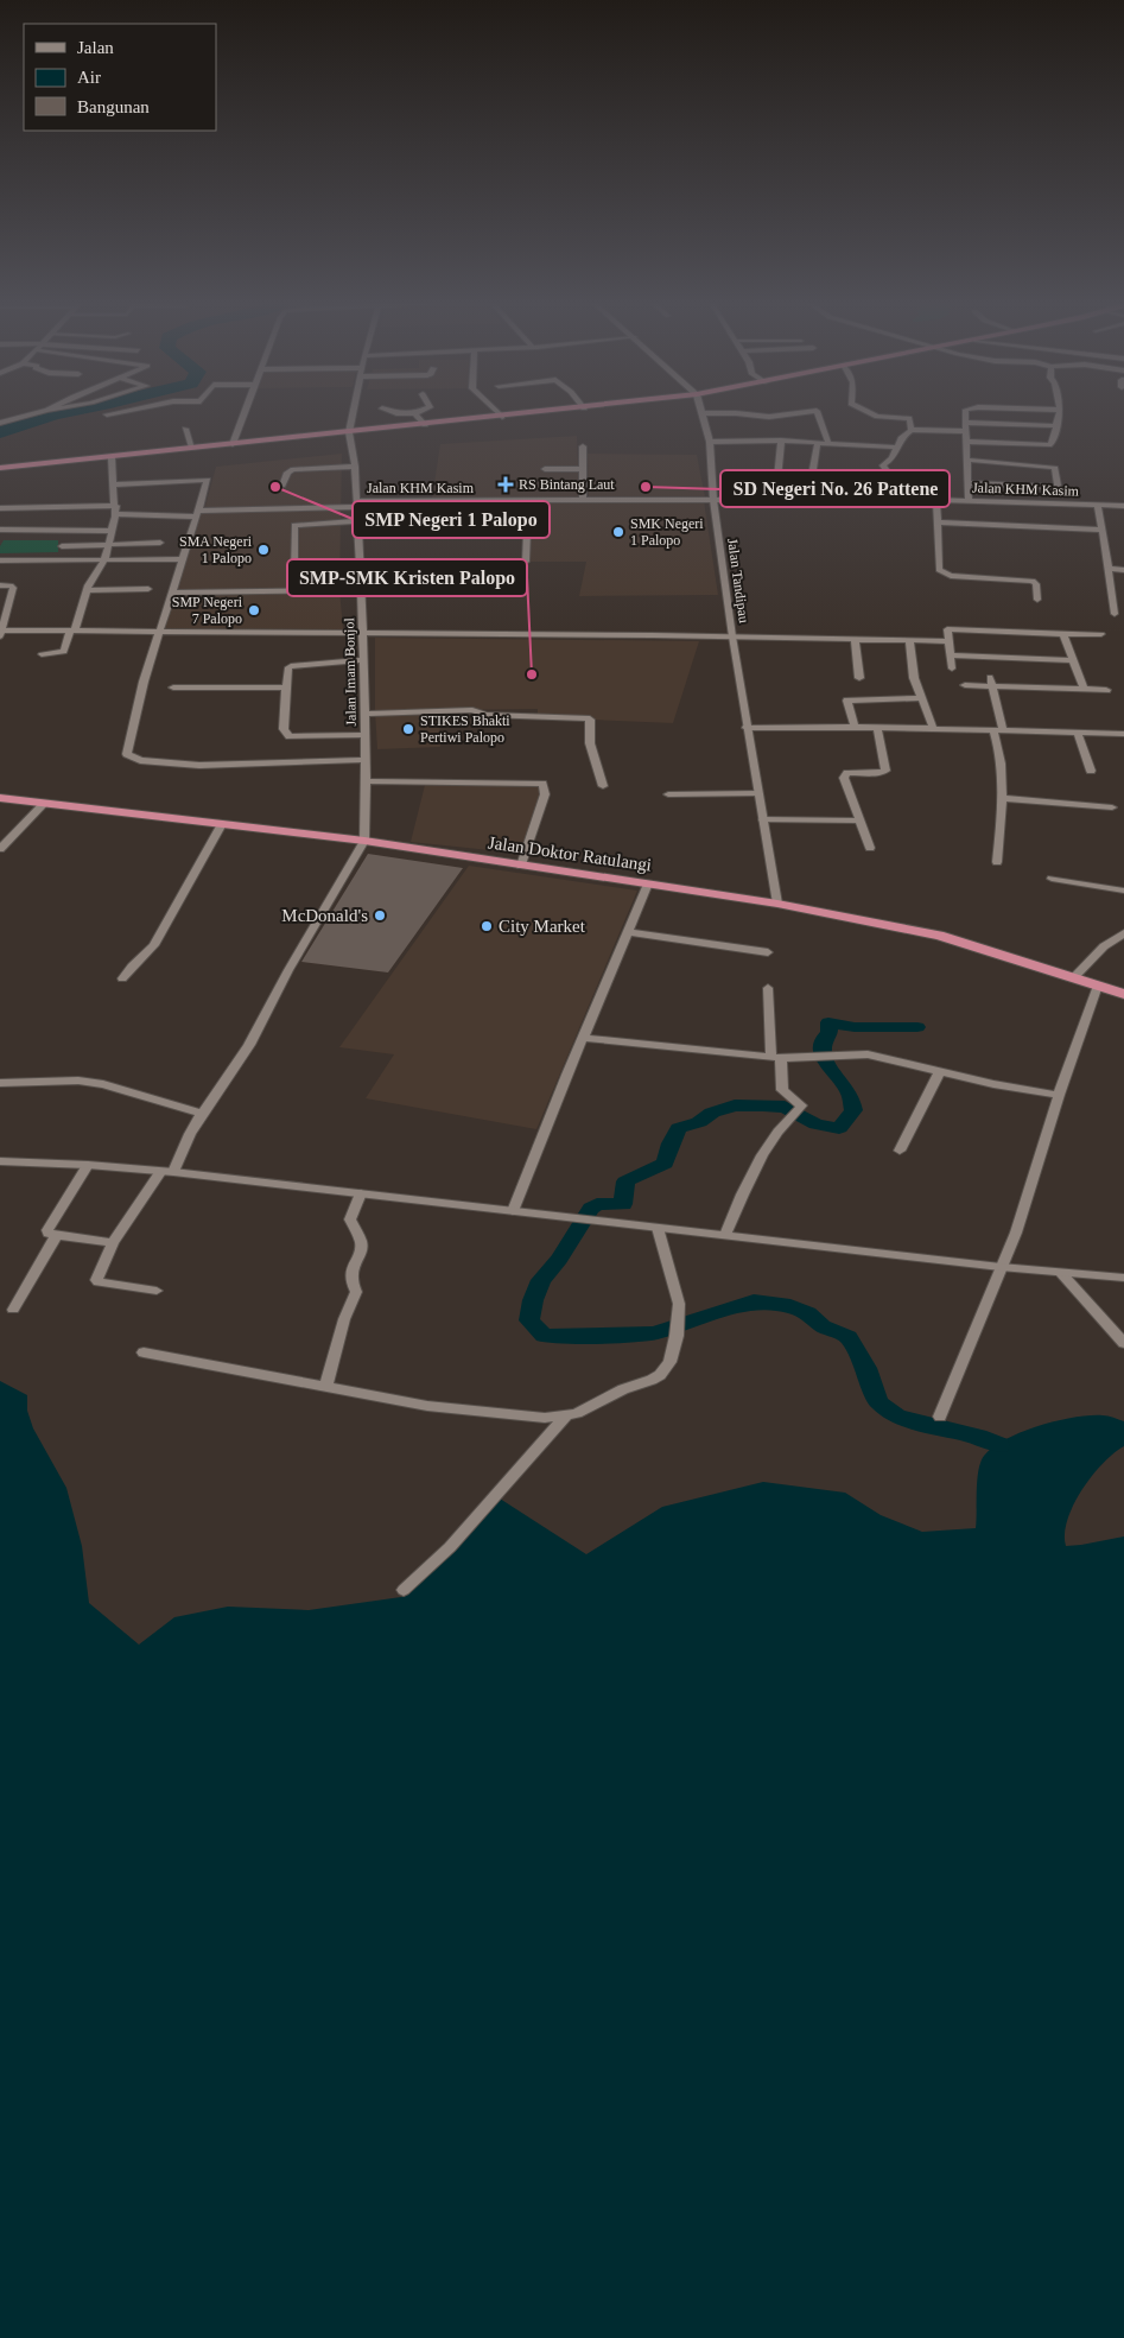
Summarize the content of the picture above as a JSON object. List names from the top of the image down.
{
  "streets": {
    "highway": ["Jalan Doktor Ratulangi"],
    "street": ["Jalan KHM Kasim", "Jalan Tandipau", "Jalan Imam Bonjol"]
  },
  "crossings": [
    ["Jalan KHM Kasim", "Jalan Tandipau"],
    ["Jalan KHM Kasim", "Jalan Imam Bonjol"],
    ["Jalan Tandipau", "Jalan Doktor Ratulangi"],
    ["Jalan Imam Bonjol", "Jalan Doktor Ratulangi"]
  ],
  "places": {
    "health": ["RS Bintang Laut"],
    "other": [
      "SMP Negeri 1 Palopo",
      "SD Negeri No. 26 Pattene",
      "SMK Negeri 1 Palopo",
      "SMA Negeri 1 Palopo",
      "SMP Negeri 7 Palopo",
      "SMP-SMK Kristen Palopo",
      "STIKES Bhakti Pertiwi Palopo",
      "McDonald's",
      "City Market"
    ]
  },
  "legend": ["Jalan", "Air", "Bangunan"]
}
